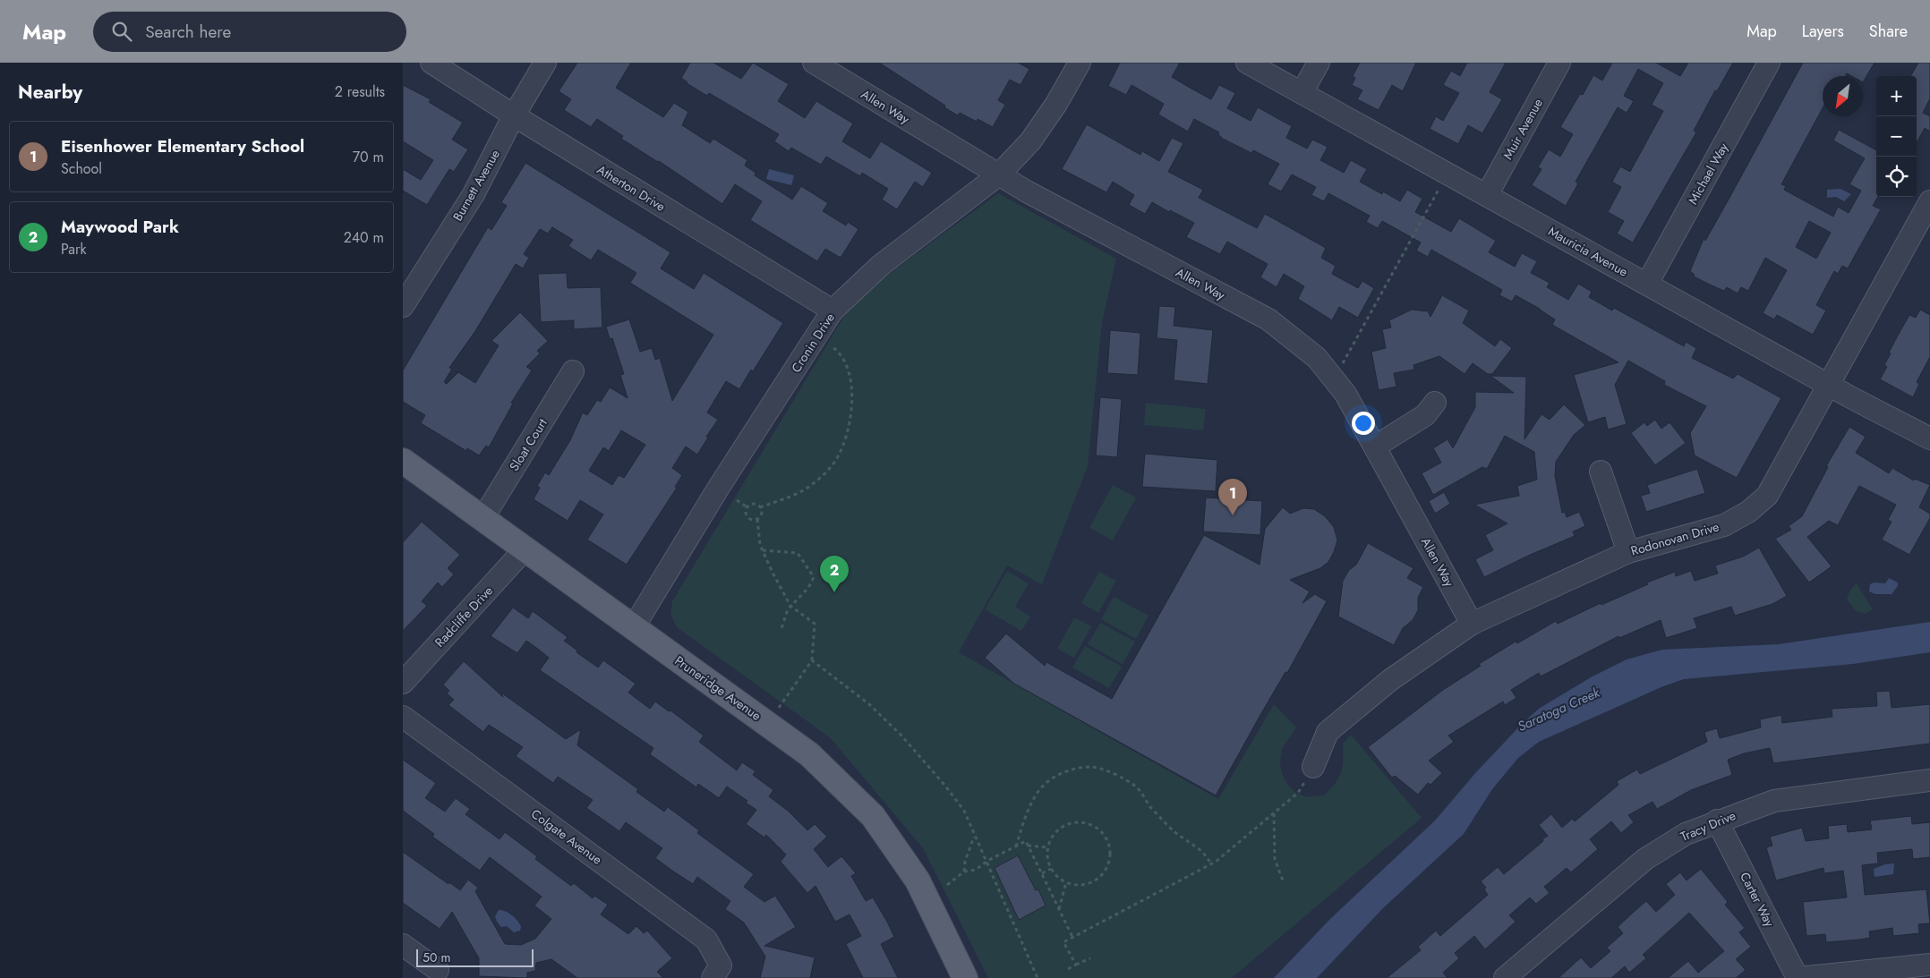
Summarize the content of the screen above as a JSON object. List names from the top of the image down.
{
  "streets": {
    "main road": ["Pruneridge Avenue"],
    "street": [
      "Allen Way",
      "Muir Avenue",
      "Michael Way",
      "Burnett Avenue",
      "Atherton Drive",
      "Mauricia Avenue",
      "Cronin Drive",
      "Sloat Court",
      "Rodonovan Drive",
      "Radcliffe Drive",
      "Tracy Drive",
      "Colgate Avenue",
      "Carter Way"
    ]
  },
  "crossings": [
    ["Allen Way", "Cronin Drive"],
    ["Allen Way", "Rodonovan Drive"],
    ["Muir Avenue", "Mauricia Avenue"],
    ["Michael Way", "Mauricia Avenue"],
    ["Burnett Avenue", "Atherton Drive"],
    ["Atherton Drive", "Cronin Drive"],
    ["Mauricia Avenue", "Rodonovan Drive"],
    ["Cronin Drive", "Pruneridge Avenue"],
    ["Sloat Court", "Pruneridge Avenue"],
    ["Radcliffe Drive", "Pruneridge Avenue"],
    ["Tracy Drive", "Carter Way"]
  ],
  "water": ["Saratoga Creek"],
  "scale_bar": "50 m",
  "north": "bottom left",
  "page": {
    "header": "Map",
    "search": "Search here",
    "nav": ["Map", "Layers", "Share"],
    "heading": ["Nearby", "2 results"],
    "map_buttons": ["+", "−"],
    "list": [
      {
        "mark": "1",
        "name": "Eisenhower Elementary School",
        "note": "School",
        "value": "70 m"
      },
      {
        "mark": "2",
        "name": "Maywood Park",
        "note": "Park",
        "value": "240 m"
      }
    ],
    "pins": ["1", "2"],
    "scale": "50 m"
  }
}
